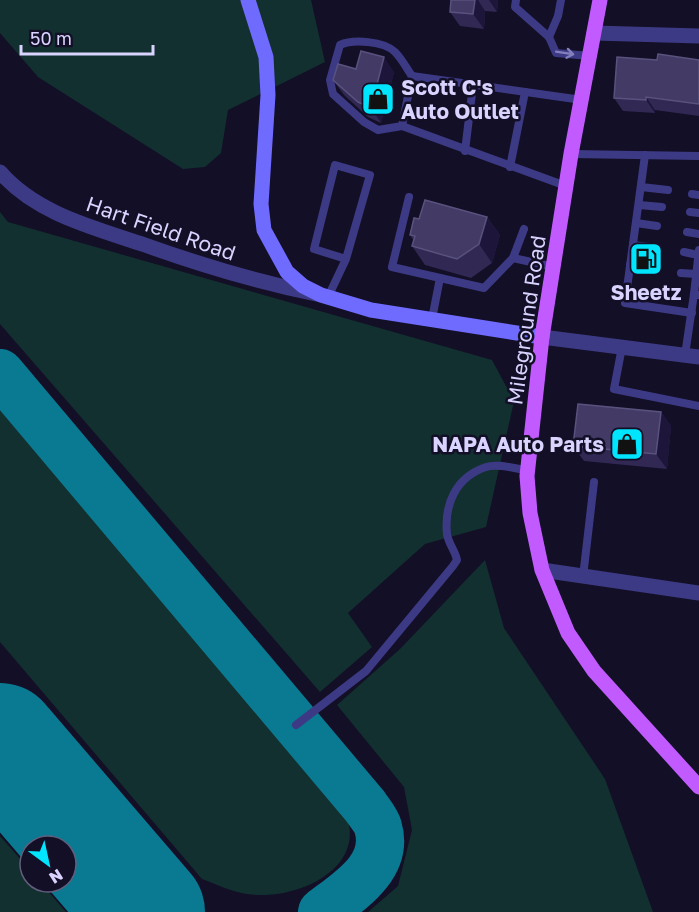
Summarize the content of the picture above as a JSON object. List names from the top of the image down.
{
  "streets": {
    "main road": ["Mileground Road"],
    "street": ["Hart Field Road"]
  },
  "places": {
    "shop": ["Scott C's Auto Outlet", "NAPA Auto Parts"],
    "fuel station": ["Sheetz"]
  },
  "scale_bar": "50 m",
  "north": "bottom right"
}
